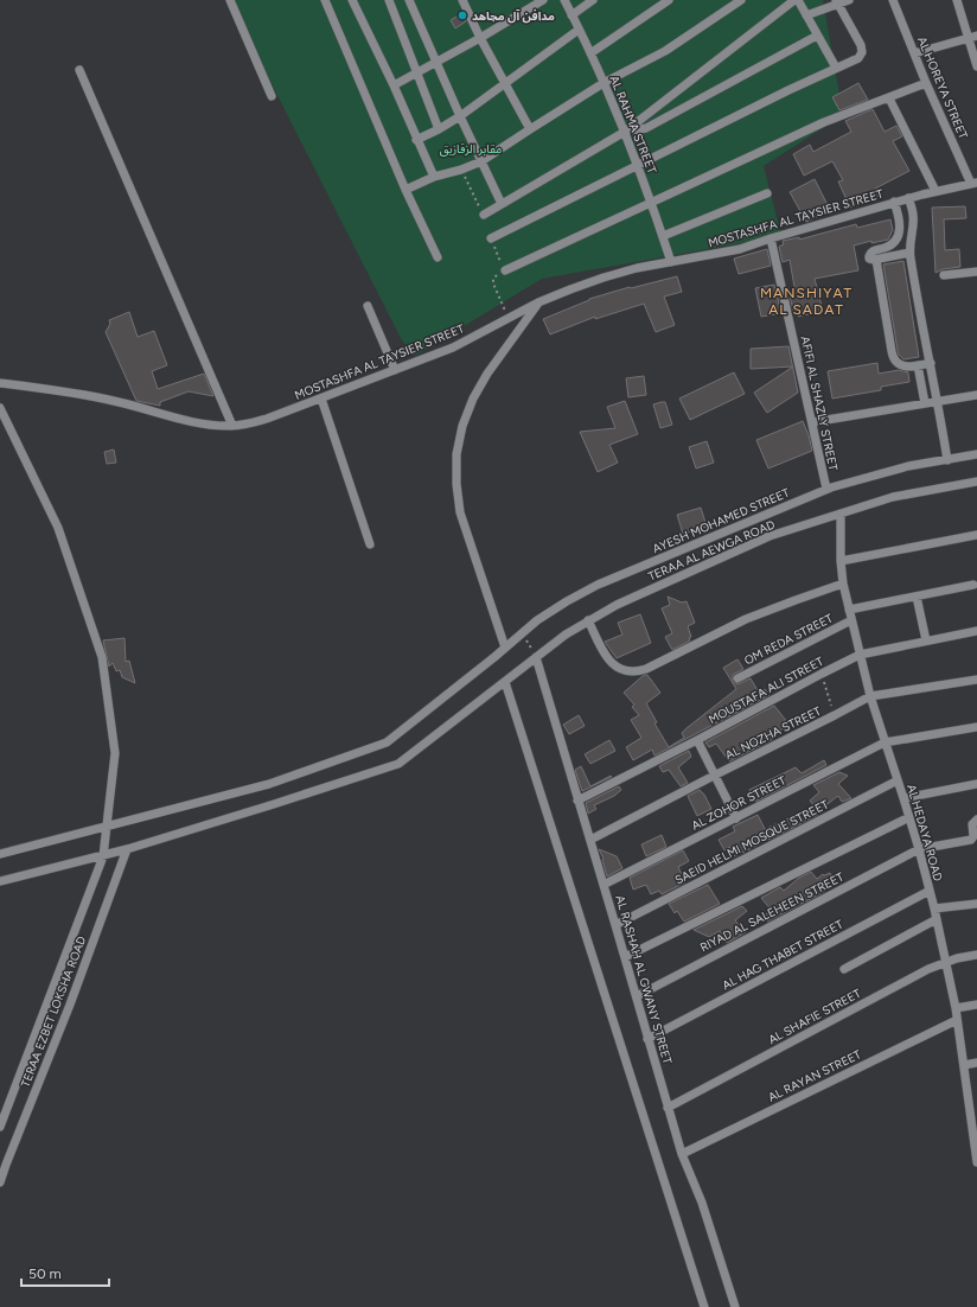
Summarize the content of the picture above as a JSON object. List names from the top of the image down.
{
  "streets": {
    "street": [
      "AL HOREYA STREET",
      "AL RAHMA STREET",
      "MOSTASHFA AL TAYSIER STREET",
      "AFIFI AL SHAZLY STREET",
      "AYESH MOHAMED STREET",
      "TERAA AL AEWGA ROAD",
      "OM REDA STREET",
      "MOUSTAFA ALI STREET",
      "AL NOZHA STREET",
      "AL ZOHOR STREET",
      "AL HEDAYA ROAD",
      "SAEID HELMI MOSQUE STREET",
      "RIYAD AL SALEHEEN STREET",
      "AL HAG THABET STREET",
      "AL RASHAH AL GWANY STREET",
      "TERAA EZBET LOKSHA ROAD",
      "AL SHAFIE STREET",
      "AL RAYAN STREET"
    ]
  },
  "crossings": [
    ["AL HOREYA STREET", "MOSTASHFA AL TAYSIER STREET"],
    ["AL RAHMA STREET", "MOSTASHFA AL TAYSIER STREET"],
    ["MOSTASHFA AL TAYSIER STREET", "AFIFI AL SHAZLY STREET"],
    ["AFIFI AL SHAZLY STREET", "AYESH MOHAMED STREET"],
    ["AYESH MOHAMED STREET", "TERAA EZBET LOKSHA ROAD"],
    ["TERAA AL AEWGA ROAD", "AL HEDAYA ROAD"],
    ["TERAA AL AEWGA ROAD", "AL RASHAH AL GWANY STREET"],
    ["TERAA AL AEWGA ROAD", "TERAA EZBET LOKSHA ROAD"],
    ["OM REDA STREET", "AL HEDAYA ROAD"],
    ["MOUSTAFA ALI STREET", "AL HEDAYA ROAD"],
    ["MOUSTAFA ALI STREET", "AL RASHAH AL GWANY STREET"],
    ["AL NOZHA STREET", "AL HEDAYA ROAD"],
    ["AL NOZHA STREET", "AL RASHAH AL GWANY STREET"],
    ["AL ZOHOR STREET", "AL HEDAYA ROAD"],
    ["AL ZOHOR STREET", "AL RASHAH AL GWANY STREET"],
    ["AL HEDAYA ROAD", "SAEID HELMI MOSQUE STREET"],
    ["AL HEDAYA ROAD", "RIYAD AL SALEHEEN STREET"],
    ["AL HEDAYA ROAD", "AL HAG THABET STREET"],
    ["AL HEDAYA ROAD", "AL SHAFIE STREET"],
    ["AL HEDAYA ROAD", "AL RAYAN STREET"],
    ["SAEID HELMI MOSQUE STREET", "AL RASHAH AL GWANY STREET"],
    ["RIYAD AL SALEHEEN STREET", "AL RASHAH AL GWANY STREET"],
    ["AL HAG THABET STREET", "AL RASHAH AL GWANY STREET"],
    ["AL RASHAH AL GWANY STREET", "AL SHAFIE STREET"],
    ["AL RASHAH AL GWANY STREET", "AL RAYAN STREET"]
  ],
  "districts": ["MANSHIYAT AL SADAT"],
  "parks": ["مقابر الزقازيق"],
  "places": ["مدافن آل مجاهد"],
  "scale_bar": "50 m"
}
